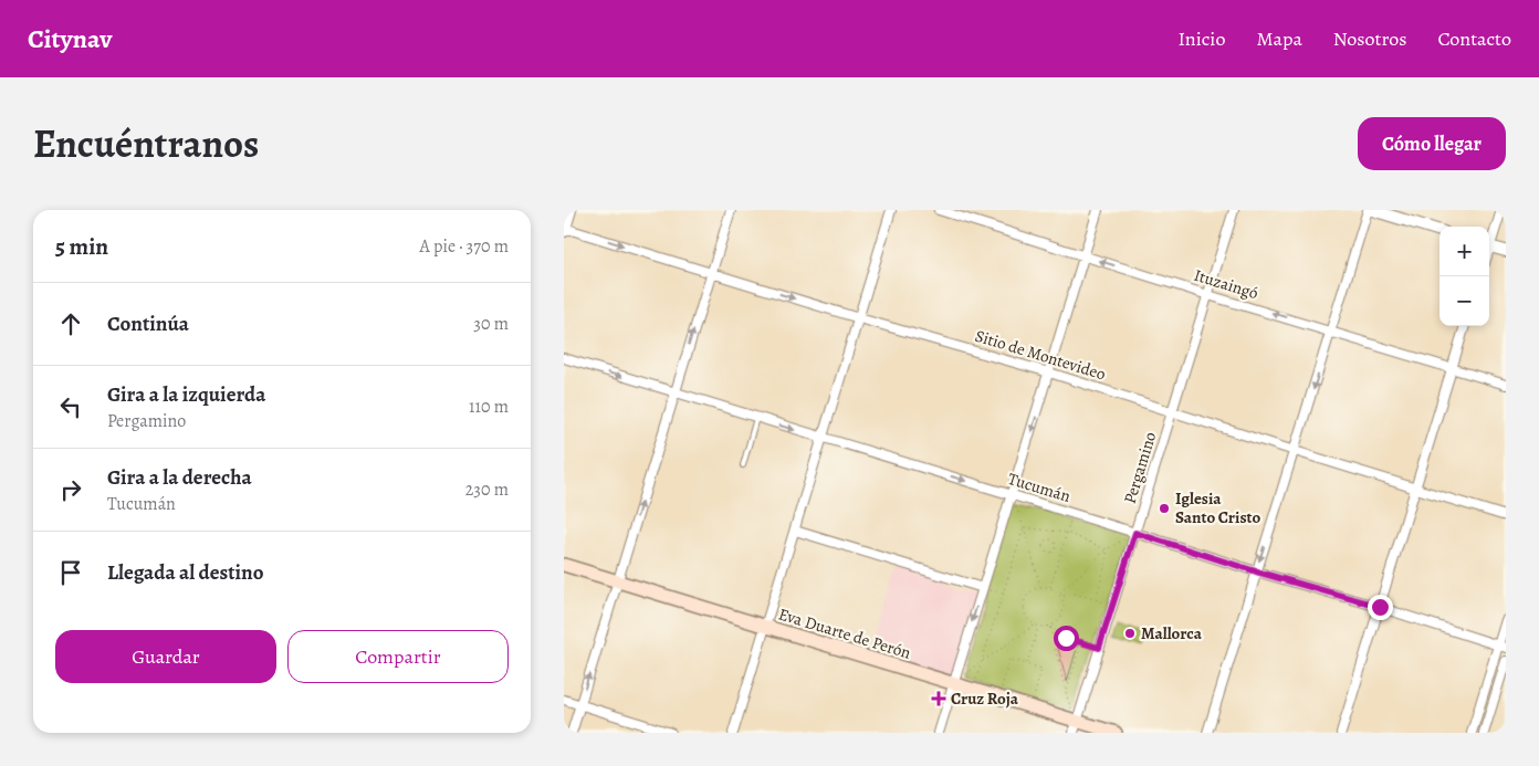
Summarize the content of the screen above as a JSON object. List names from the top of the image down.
{
  "streets": {
    "main road": ["Eva Duarte de Perón"],
    "street": [
      "Ituzaingó",
      "Sitio de Montevideo",
      "Pergamino",
      "Tucumán"
    ]
  },
  "crossings": [
    ["Ituzaingó", "Pergamino"],
    ["Sitio de Montevideo", "Pergamino"],
    ["Pergamino", "Tucumán"],
    ["Pergamino", "Eva Duarte de Perón"]
  ],
  "one_way": ["Ituzaingó", "Tucumán"],
  "places": {
    "other": ["Iglesia Santo Cristo", "Mallorca"],
    "health": ["Cruz Roja"]
  },
  "page": {
    "header": "Citynav",
    "nav": [
      "Inicio",
      "Mapa",
      "Nosotros",
      "Contacto"
    ],
    "title": "Encuéntranos",
    "buttons": [
      "Cómo llegar",
      ["Guardar", "Compartir"]
    ],
    "heading": ["5 min", "A pie · 370 m"],
    "map_buttons": ["+", "−"],
    "list": [
      ["Continúa", "30 m"],
      ["Gira a la izquierda", "Pergamino", "110 m"],
      ["Gira a la derecha", "Tucumán", "230 m"],
      "Llegada al destino"
    ]
  }
}
